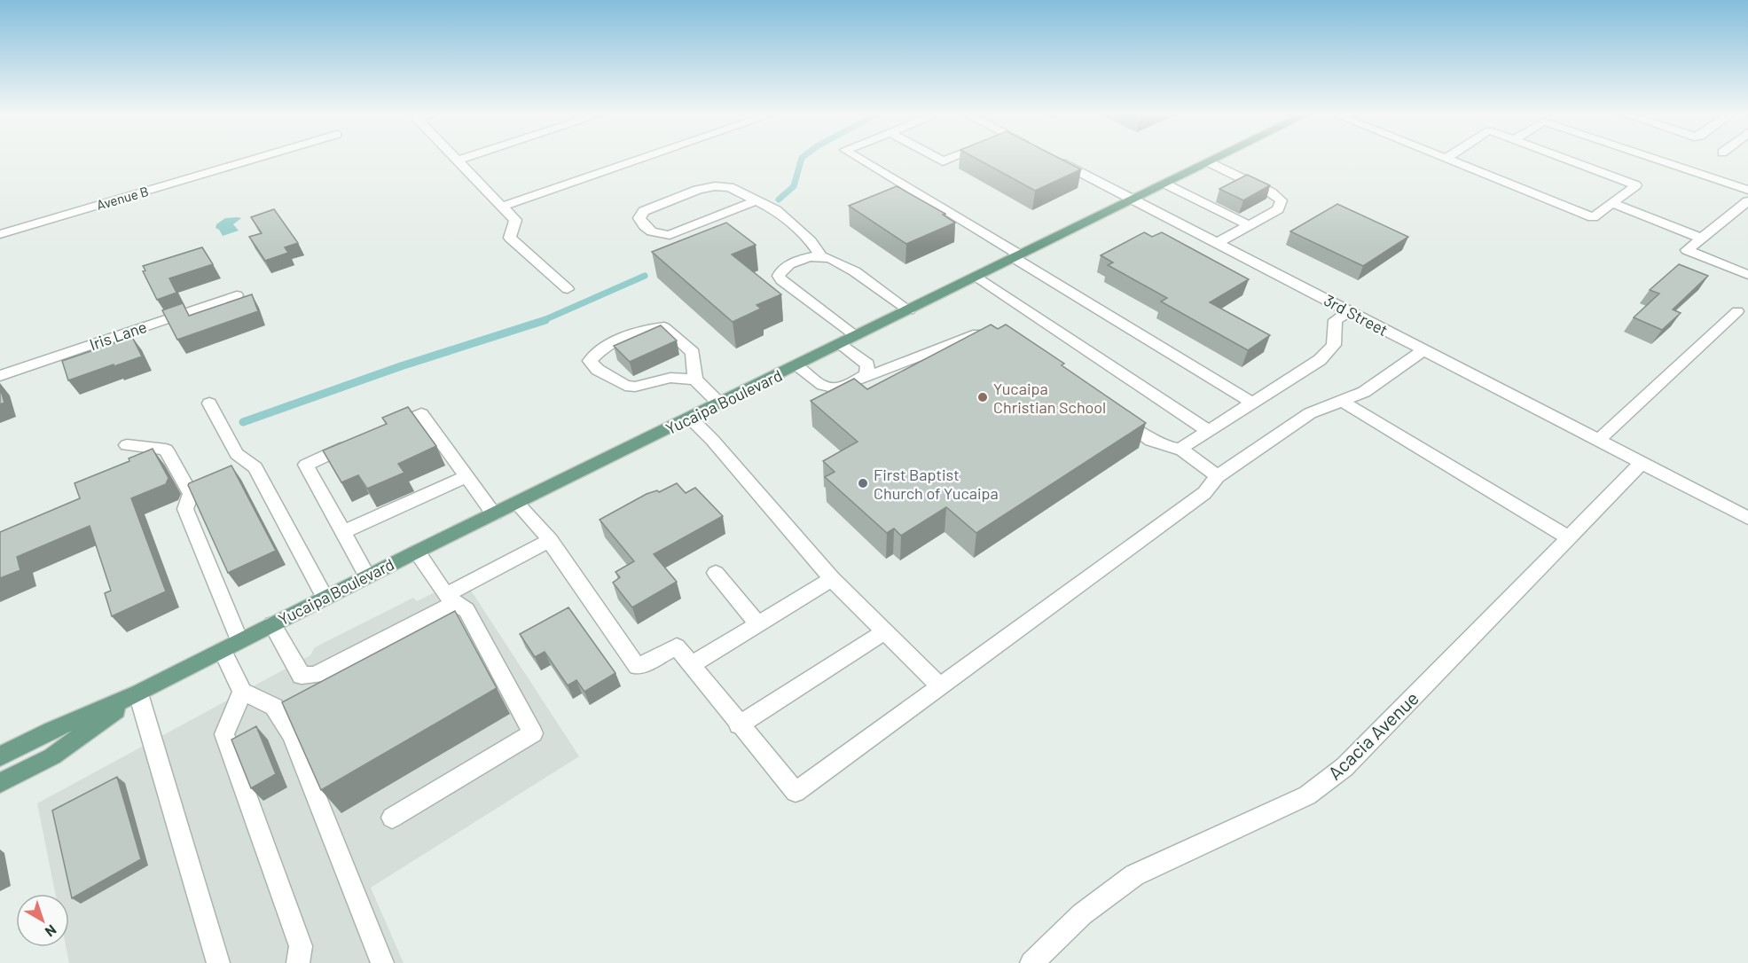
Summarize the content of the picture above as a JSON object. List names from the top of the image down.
{
  "streets": {
    "main road": ["Yucaipa Boulevard"],
    "street": [
      "Avenue B",
      "3rd Street",
      "Iris Lane",
      "Acacia Avenue"
    ]
  },
  "crossings": [
    ["3rd Street", "Yucaipa Boulevard"],
    ["3rd Street", "Acacia Avenue"]
  ],
  "places": ["Yucaipa Christian School", "First Baptist Church of Yucaipa"],
  "north": "bottom right"
}
